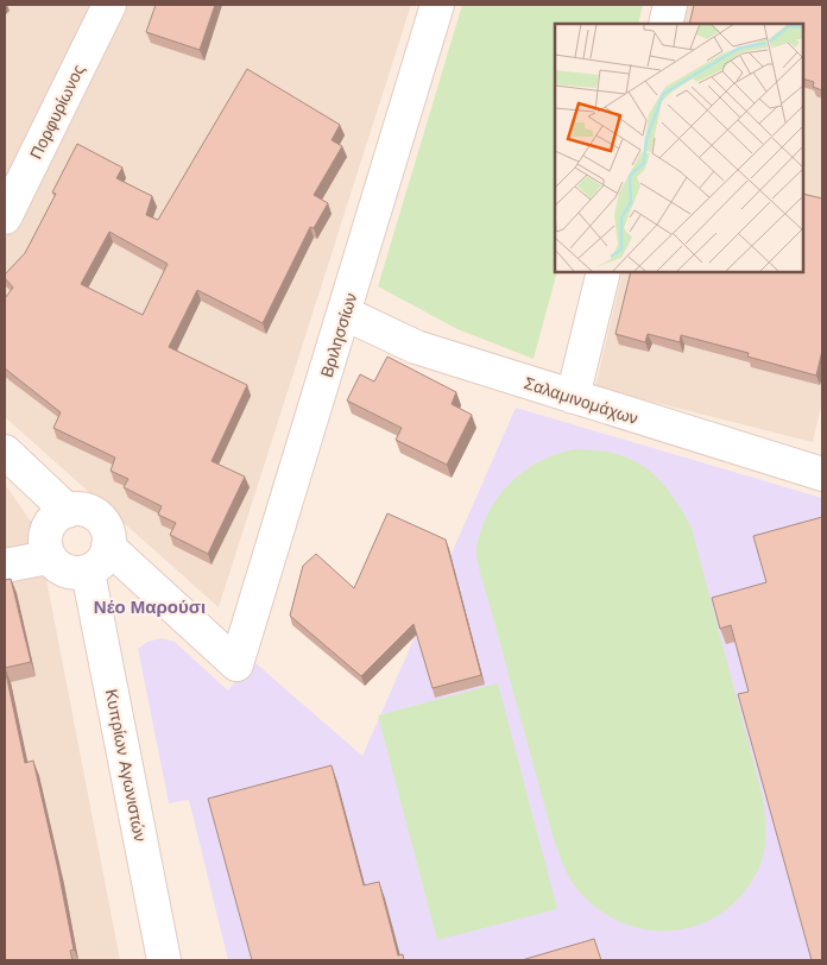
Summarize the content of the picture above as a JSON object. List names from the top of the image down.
{
  "streets": {
    "street": [
      "Πορφυρίωνος",
      "Βριλησσίων",
      "Σαλαμινομάχων",
      "Κυπρίων Αγωνιστών"
    ]
  },
  "crossings": [
    ["Βριλησσίων", "Σαλαμινομάχων"],
    ["Βριλησσίων", "Κυπρίων Αγωνιστών"]
  ],
  "districts": ["Νέο Μαρούσι"]
}
